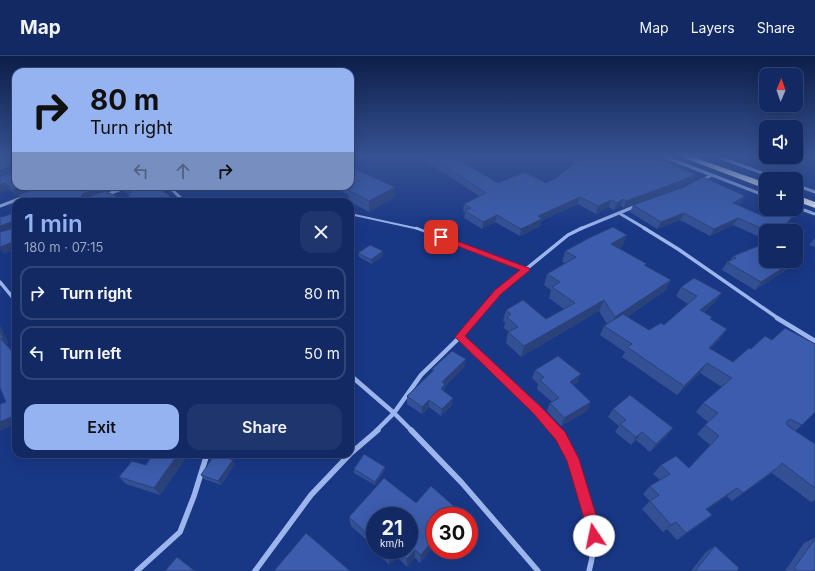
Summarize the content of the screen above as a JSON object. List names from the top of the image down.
{
  "north": "top",
  "page": {
    "header": "Map",
    "nav": ["Map", "Layers", "Share"],
    "map_buttons": ["+", "−"],
    "turn": ["80 m", "Turn right"],
    "heading": ["1 min", "180 m · 07:15"],
    "list": [
      {
        "name": "Turn right",
        "value": "80 m"
      },
      {
        "name": "Turn left",
        "value": "50 m"
      }
    ],
    "buttons": ["Exit", "Share"],
    "speed": "21 km/h",
    "limit": "30"
  }
}
